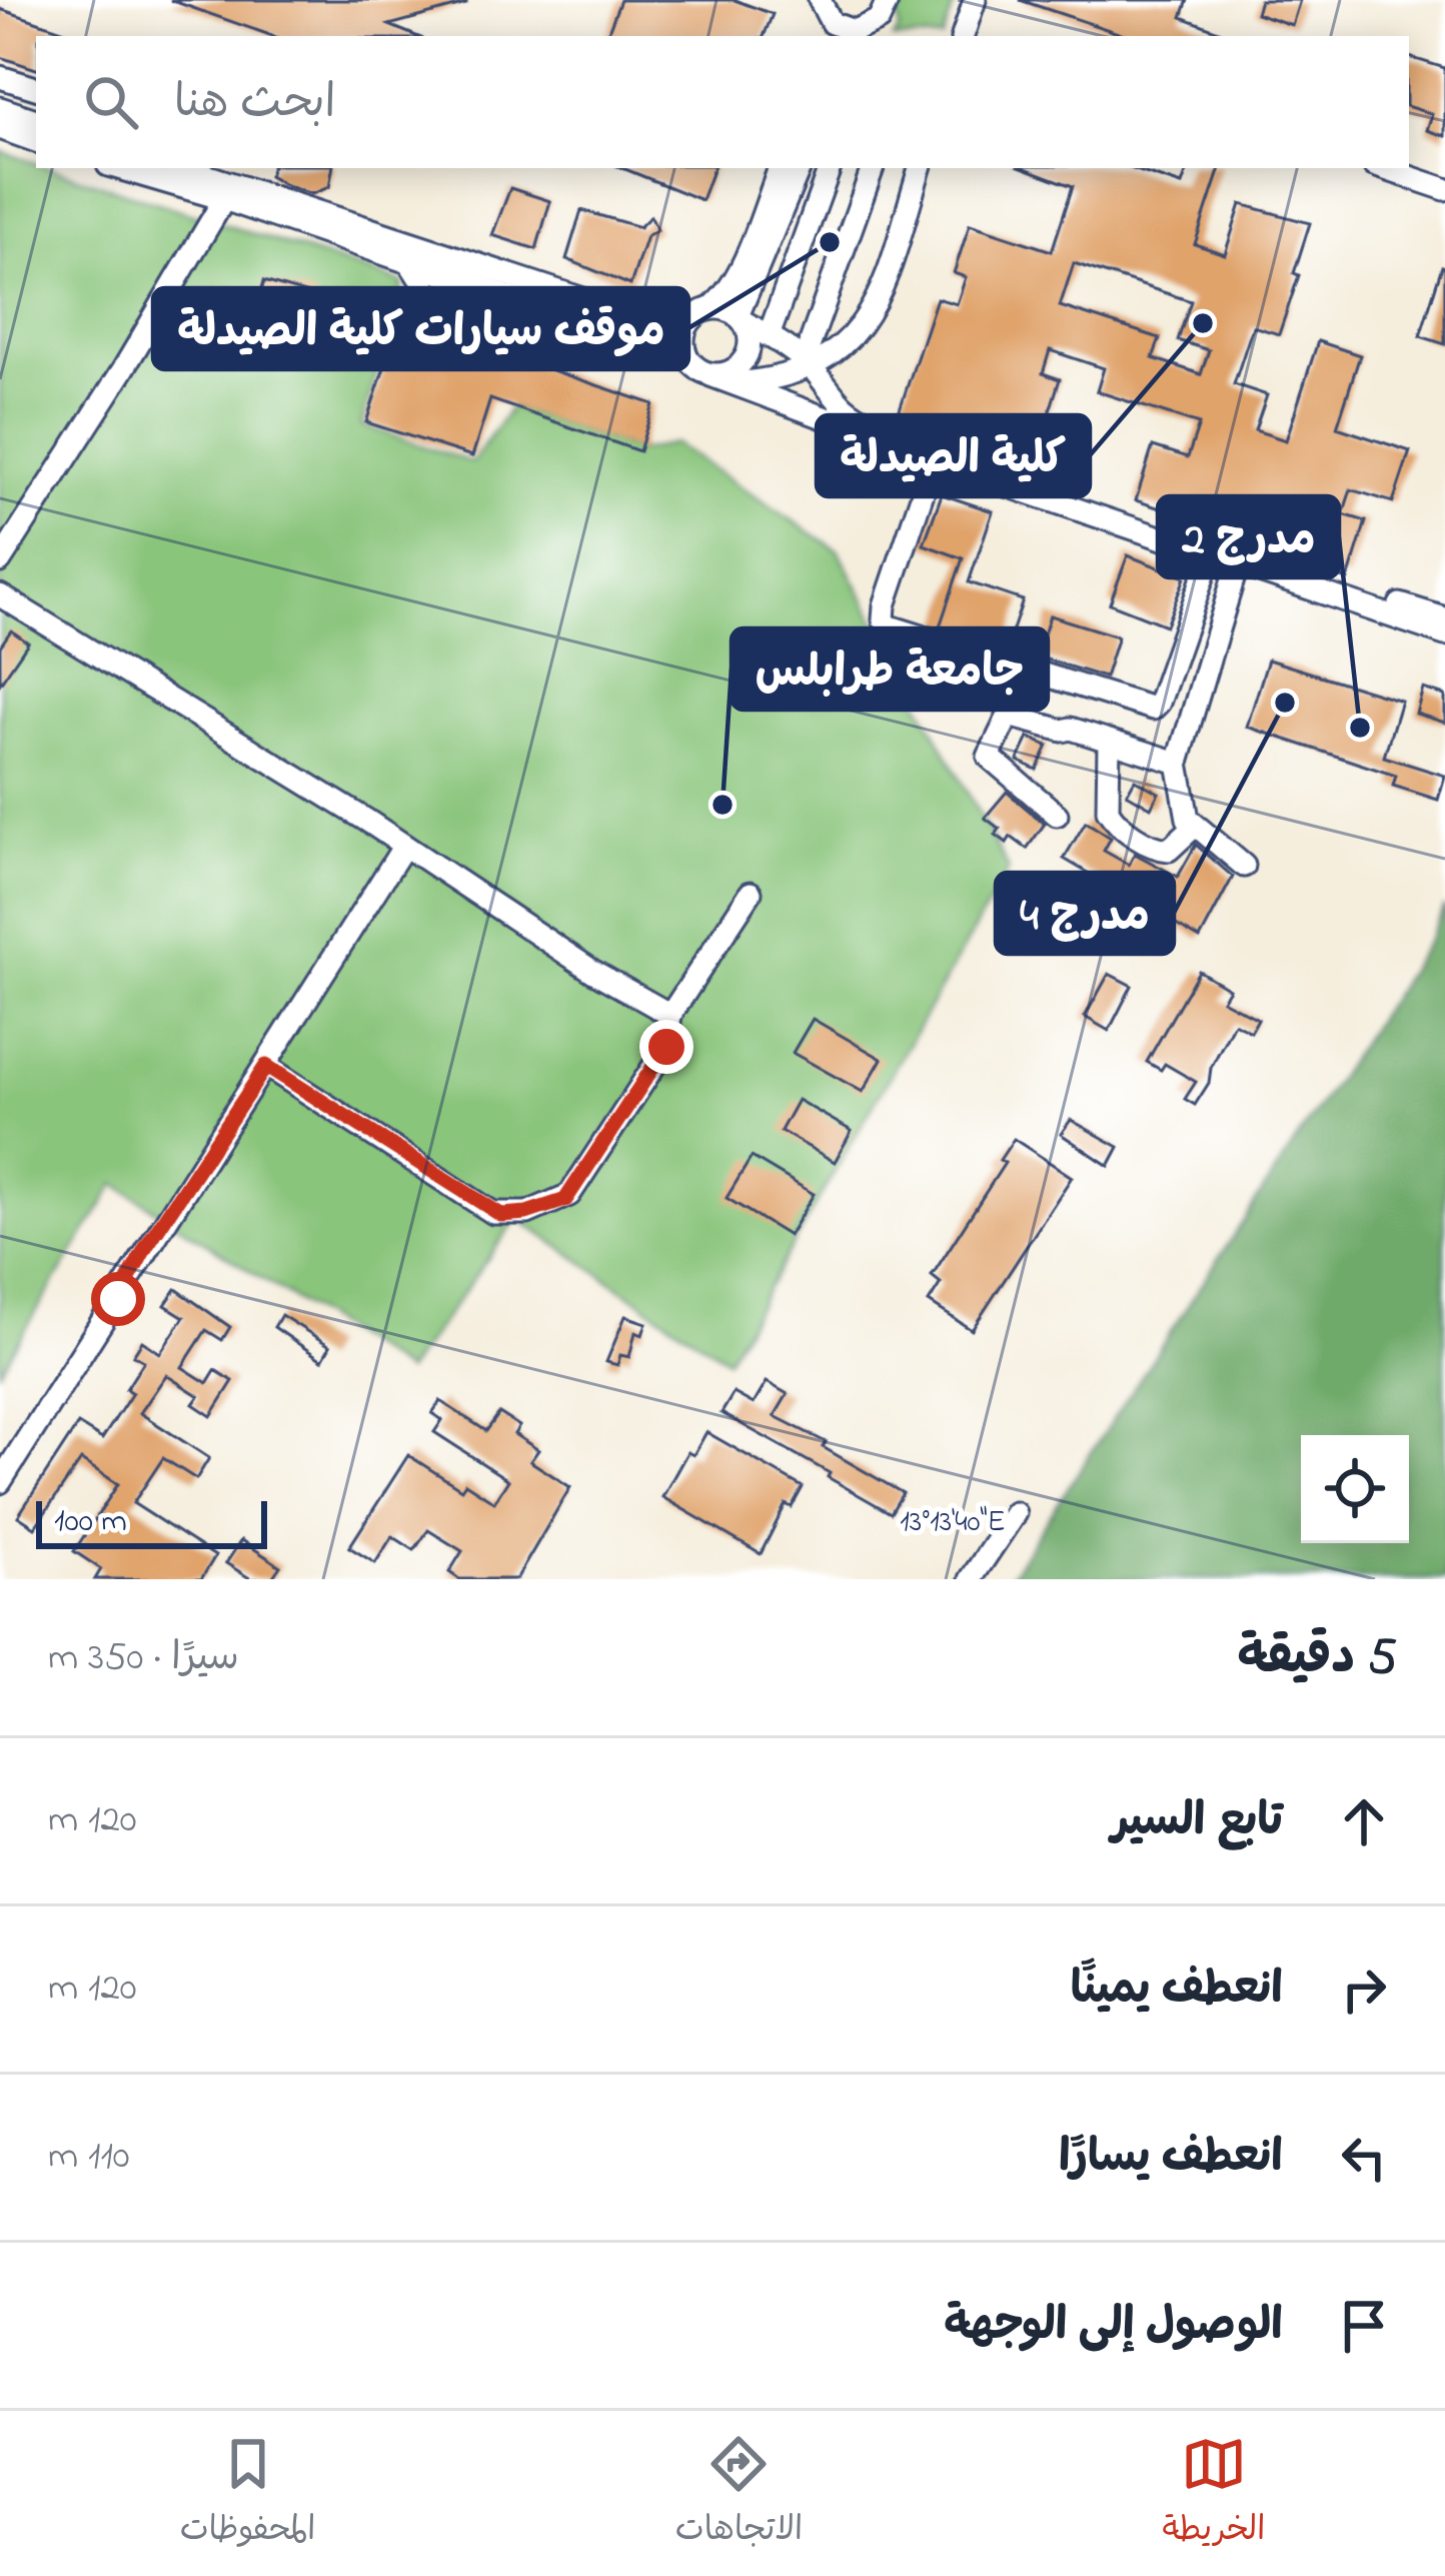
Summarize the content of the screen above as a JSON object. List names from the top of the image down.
{
  "places": [
    "موقف سيارات كلية الصيدلة",
    "كلية الصيدلة",
    "مدرج 4",
    "مدرج 2",
    "جامعة طرابلس"
  ],
  "scale_bar": "100 m",
  "page": {
    "search": "ابحث هنا",
    "scale": "100 m",
    "heading": ["5 دقيقة", "سيرًا · 350 m"],
    "list": [
      ["تابع السير", "120 m"],
      ["انعطف يمينًا", "120 m"],
      ["انعطف يسارًا", "110 m"],
      "الوصول إلى الوجهة"
    ],
    "nav": ["الخريطة", "الاتجاهات", "المحفوظات"]
  },
  "coordinates": ["13°13'40\"E"]
}
